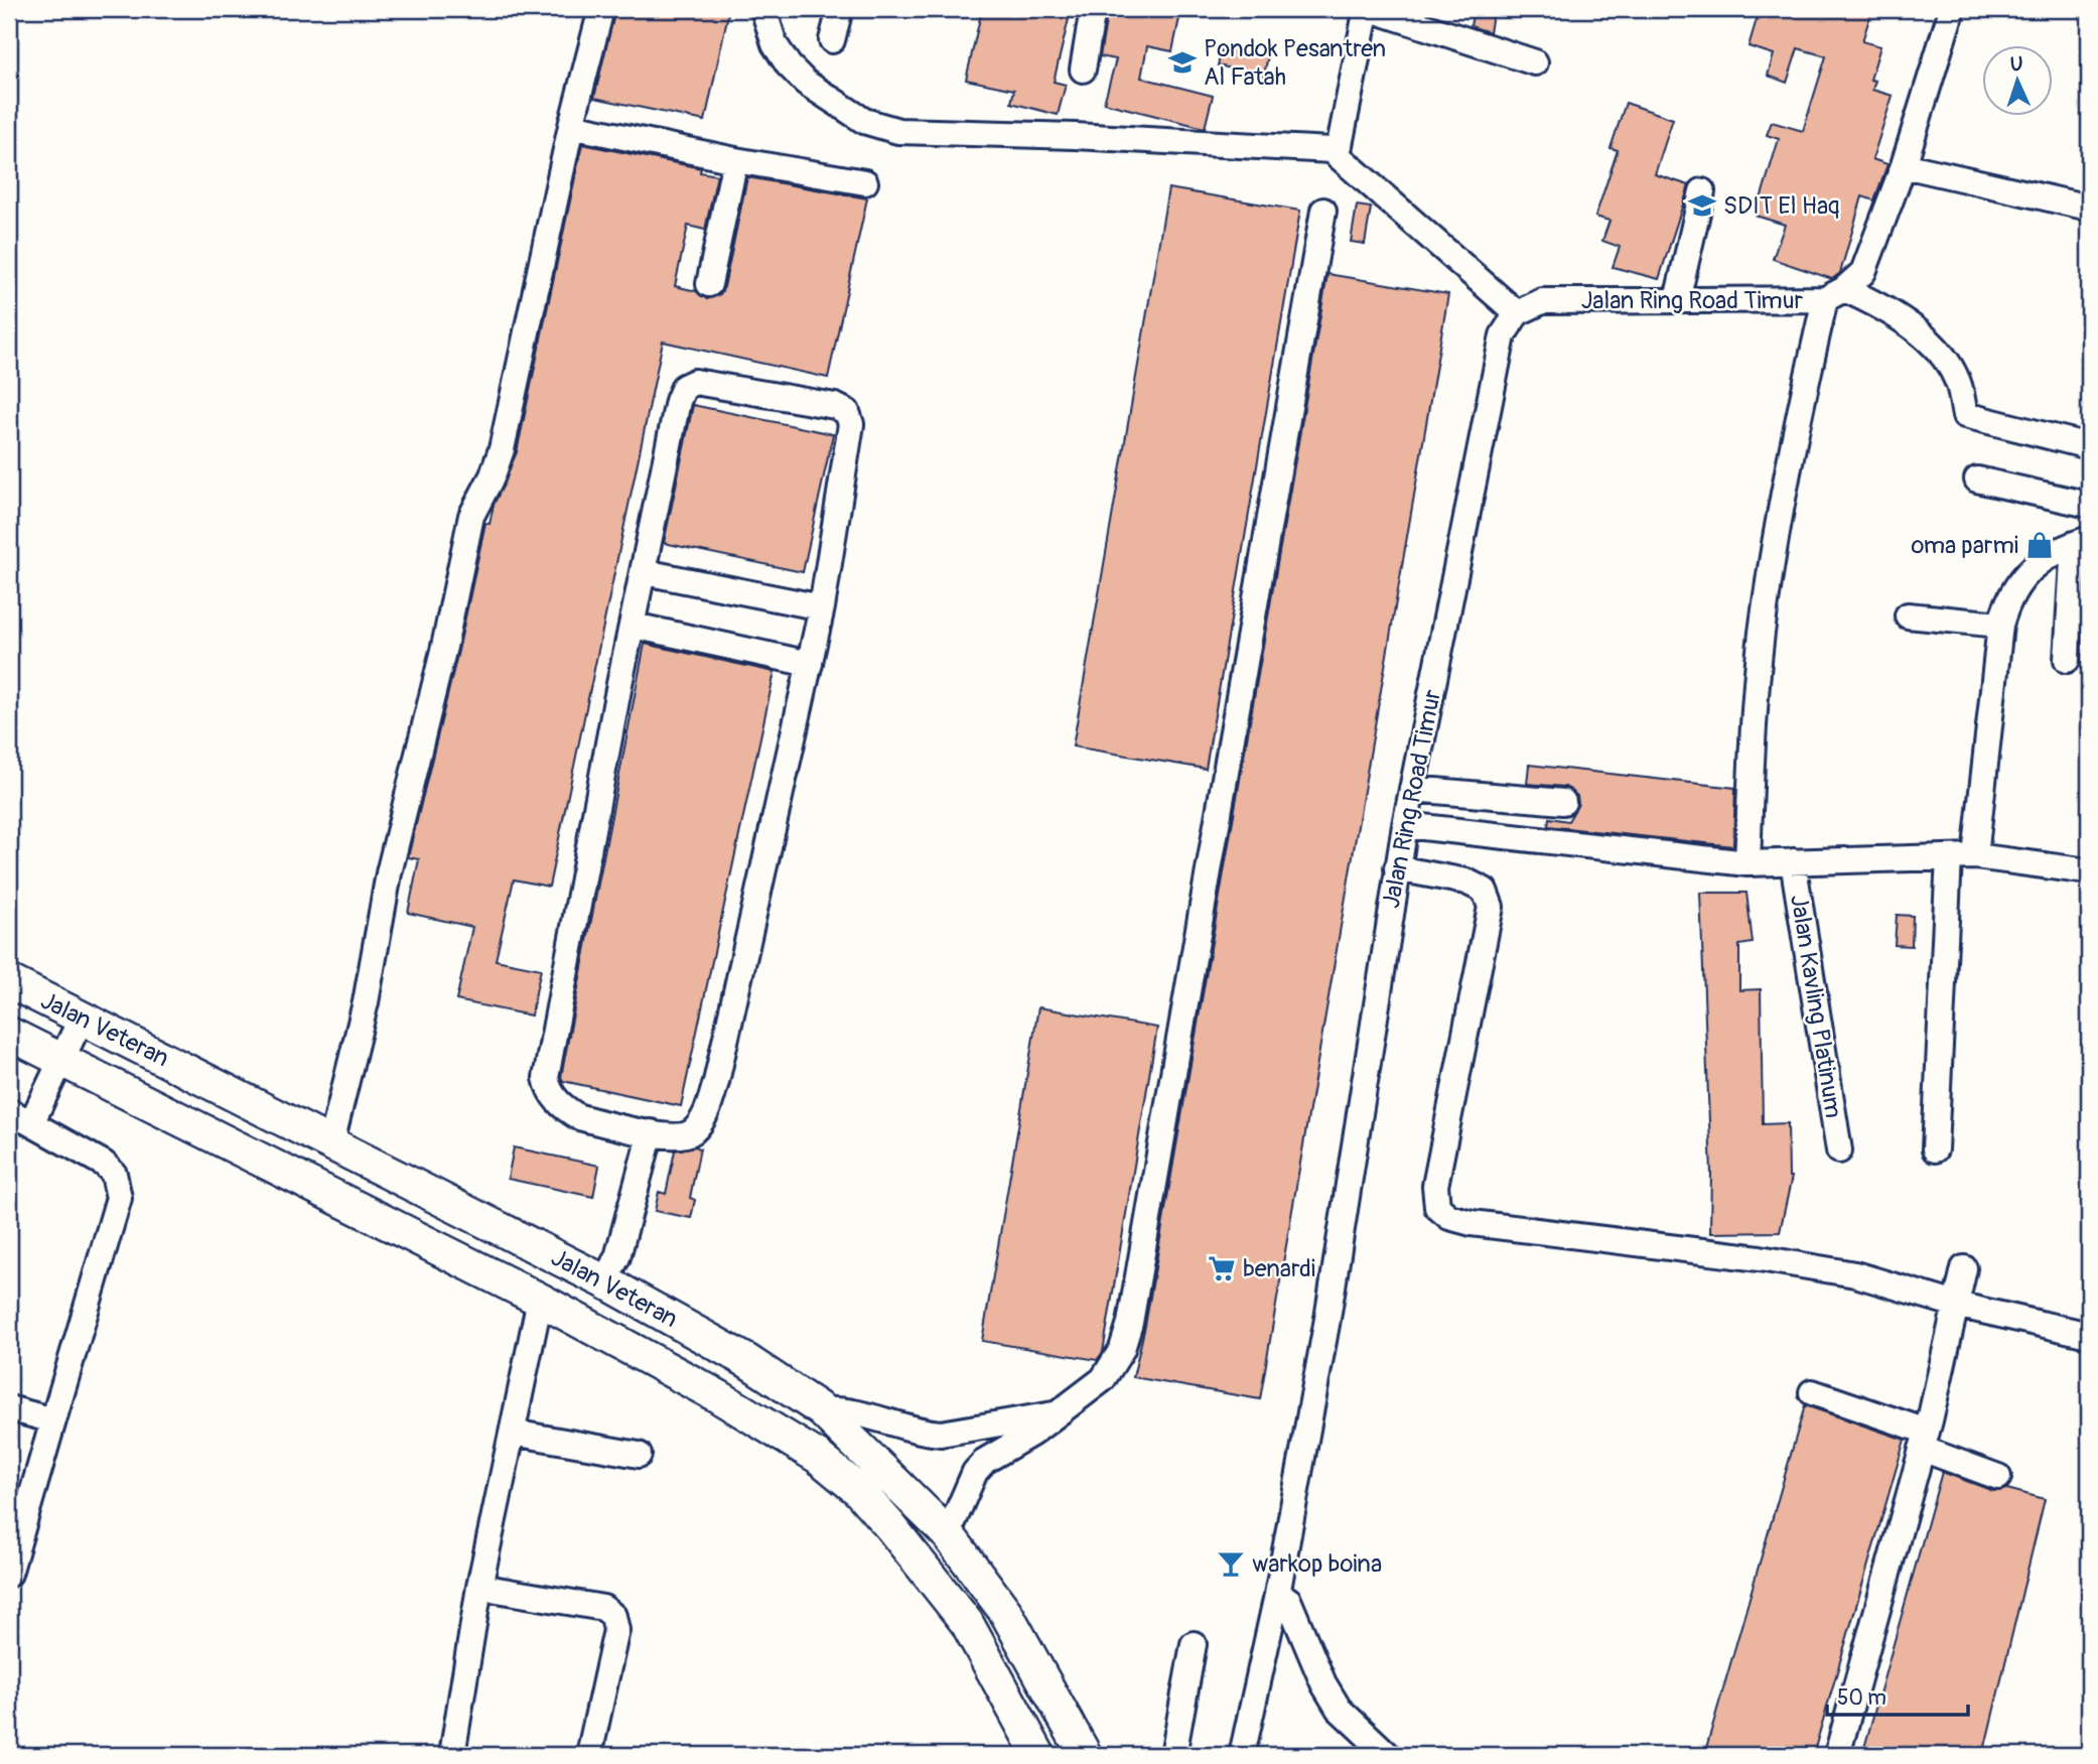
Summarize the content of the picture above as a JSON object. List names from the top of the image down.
{
  "streets": {
    "main road": ["Jalan Veteran"],
    "street": ["Jalan Ring Road Timur", "Jalan Kavling Platinum"]
  },
  "places": {
    "school or university": ["Pondok Pesantren Al Fatah", "SDIT El Haq"],
    "shop": ["oma parmi"],
    "supermarket": ["benardi"],
    "bar": ["warkop boina"]
  },
  "scale_bar": "50 m",
  "north": "top"
}
